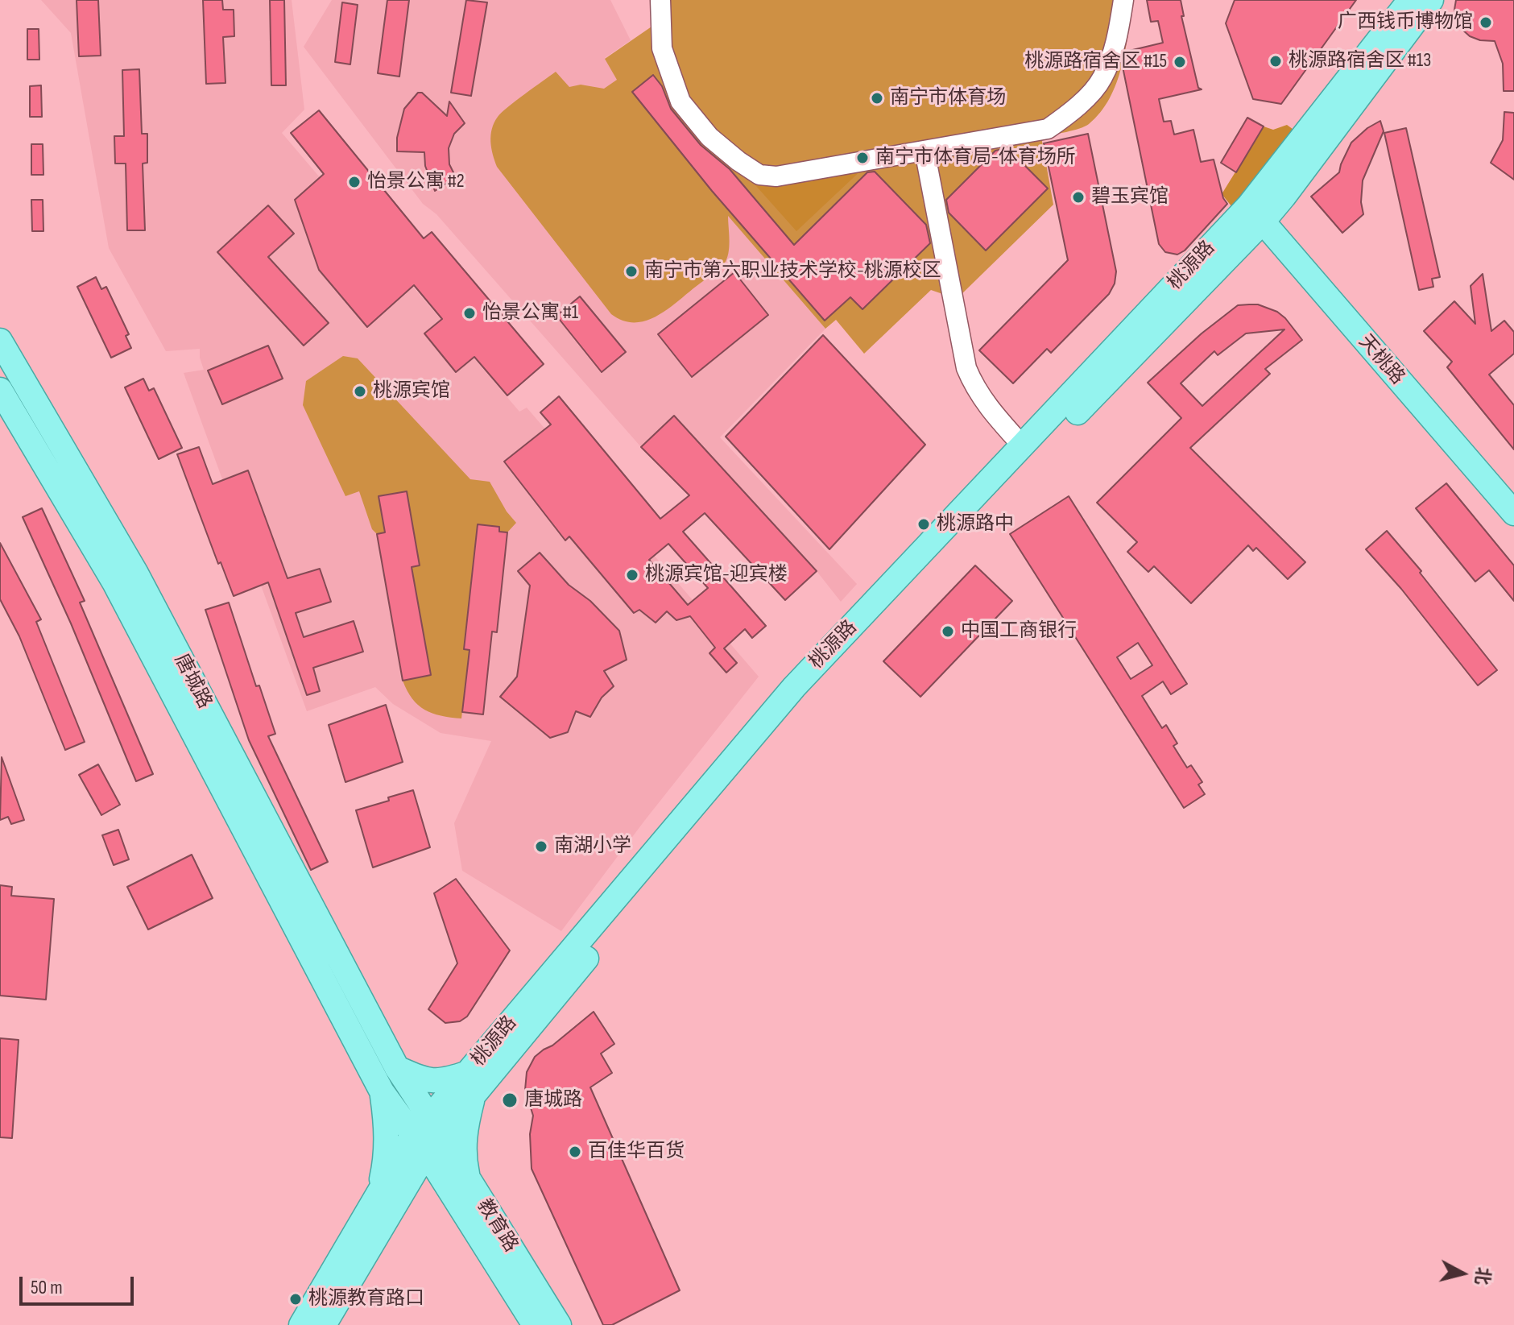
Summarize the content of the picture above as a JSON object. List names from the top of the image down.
{
  "streets": {
    "main road": [
      "桃源路",
      "天桃路",
      "唐城路",
      "教育路"
    ]
  },
  "crossings": [
    ["桃源路", "天桃路"],
    ["桃源路", "唐城路"],
    ["桃源路", "教育路"],
    ["唐城路", "教育路"]
  ],
  "places": [
    "广西钱币博物馆",
    "桃源路宿舍区 #13",
    "桃源路宿舍区 #15",
    "南宁市体育场",
    "南宁市体育局-体育场所",
    "怡景公寓 #2",
    "碧玉宾馆",
    "南宁市第六职业技术学校-桃源校区",
    "怡景公寓 #1",
    "桃源宾馆",
    "桃源路中",
    "桃源宾馆-迎宾楼",
    "中国工商银行",
    "南湖小学",
    "唐城路",
    "百佳华百货",
    "桃源教育路口"
  ],
  "scale_bar": "50 m",
  "north": "right"
}
